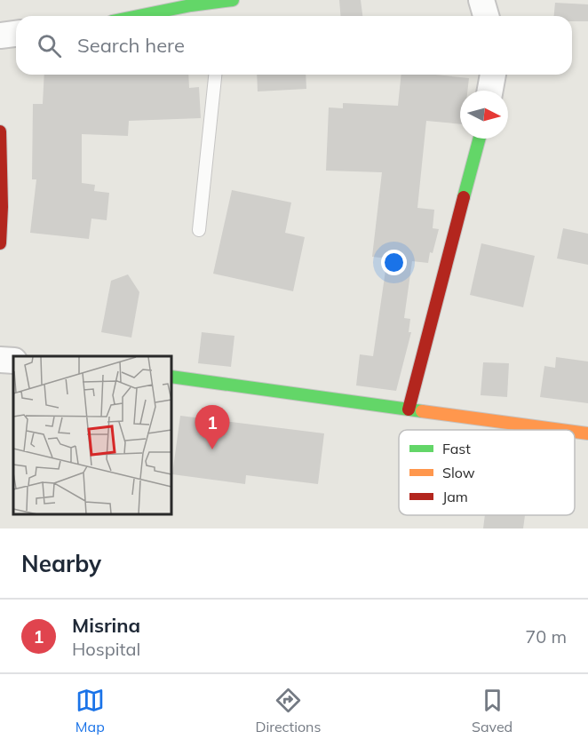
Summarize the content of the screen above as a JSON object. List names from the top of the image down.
{
  "legend": ["Fast", "Slow", "Jam"],
  "north": "right",
  "page": {
    "search": "Search here",
    "pins": "1",
    "heading": "Nearby",
    "list": [
      {
        "mark": "1",
        "name": "Misrina",
        "note": "Hospital",
        "value": "70 m"
      }
    ],
    "nav": ["Map", "Directions", "Saved"]
  }
}
